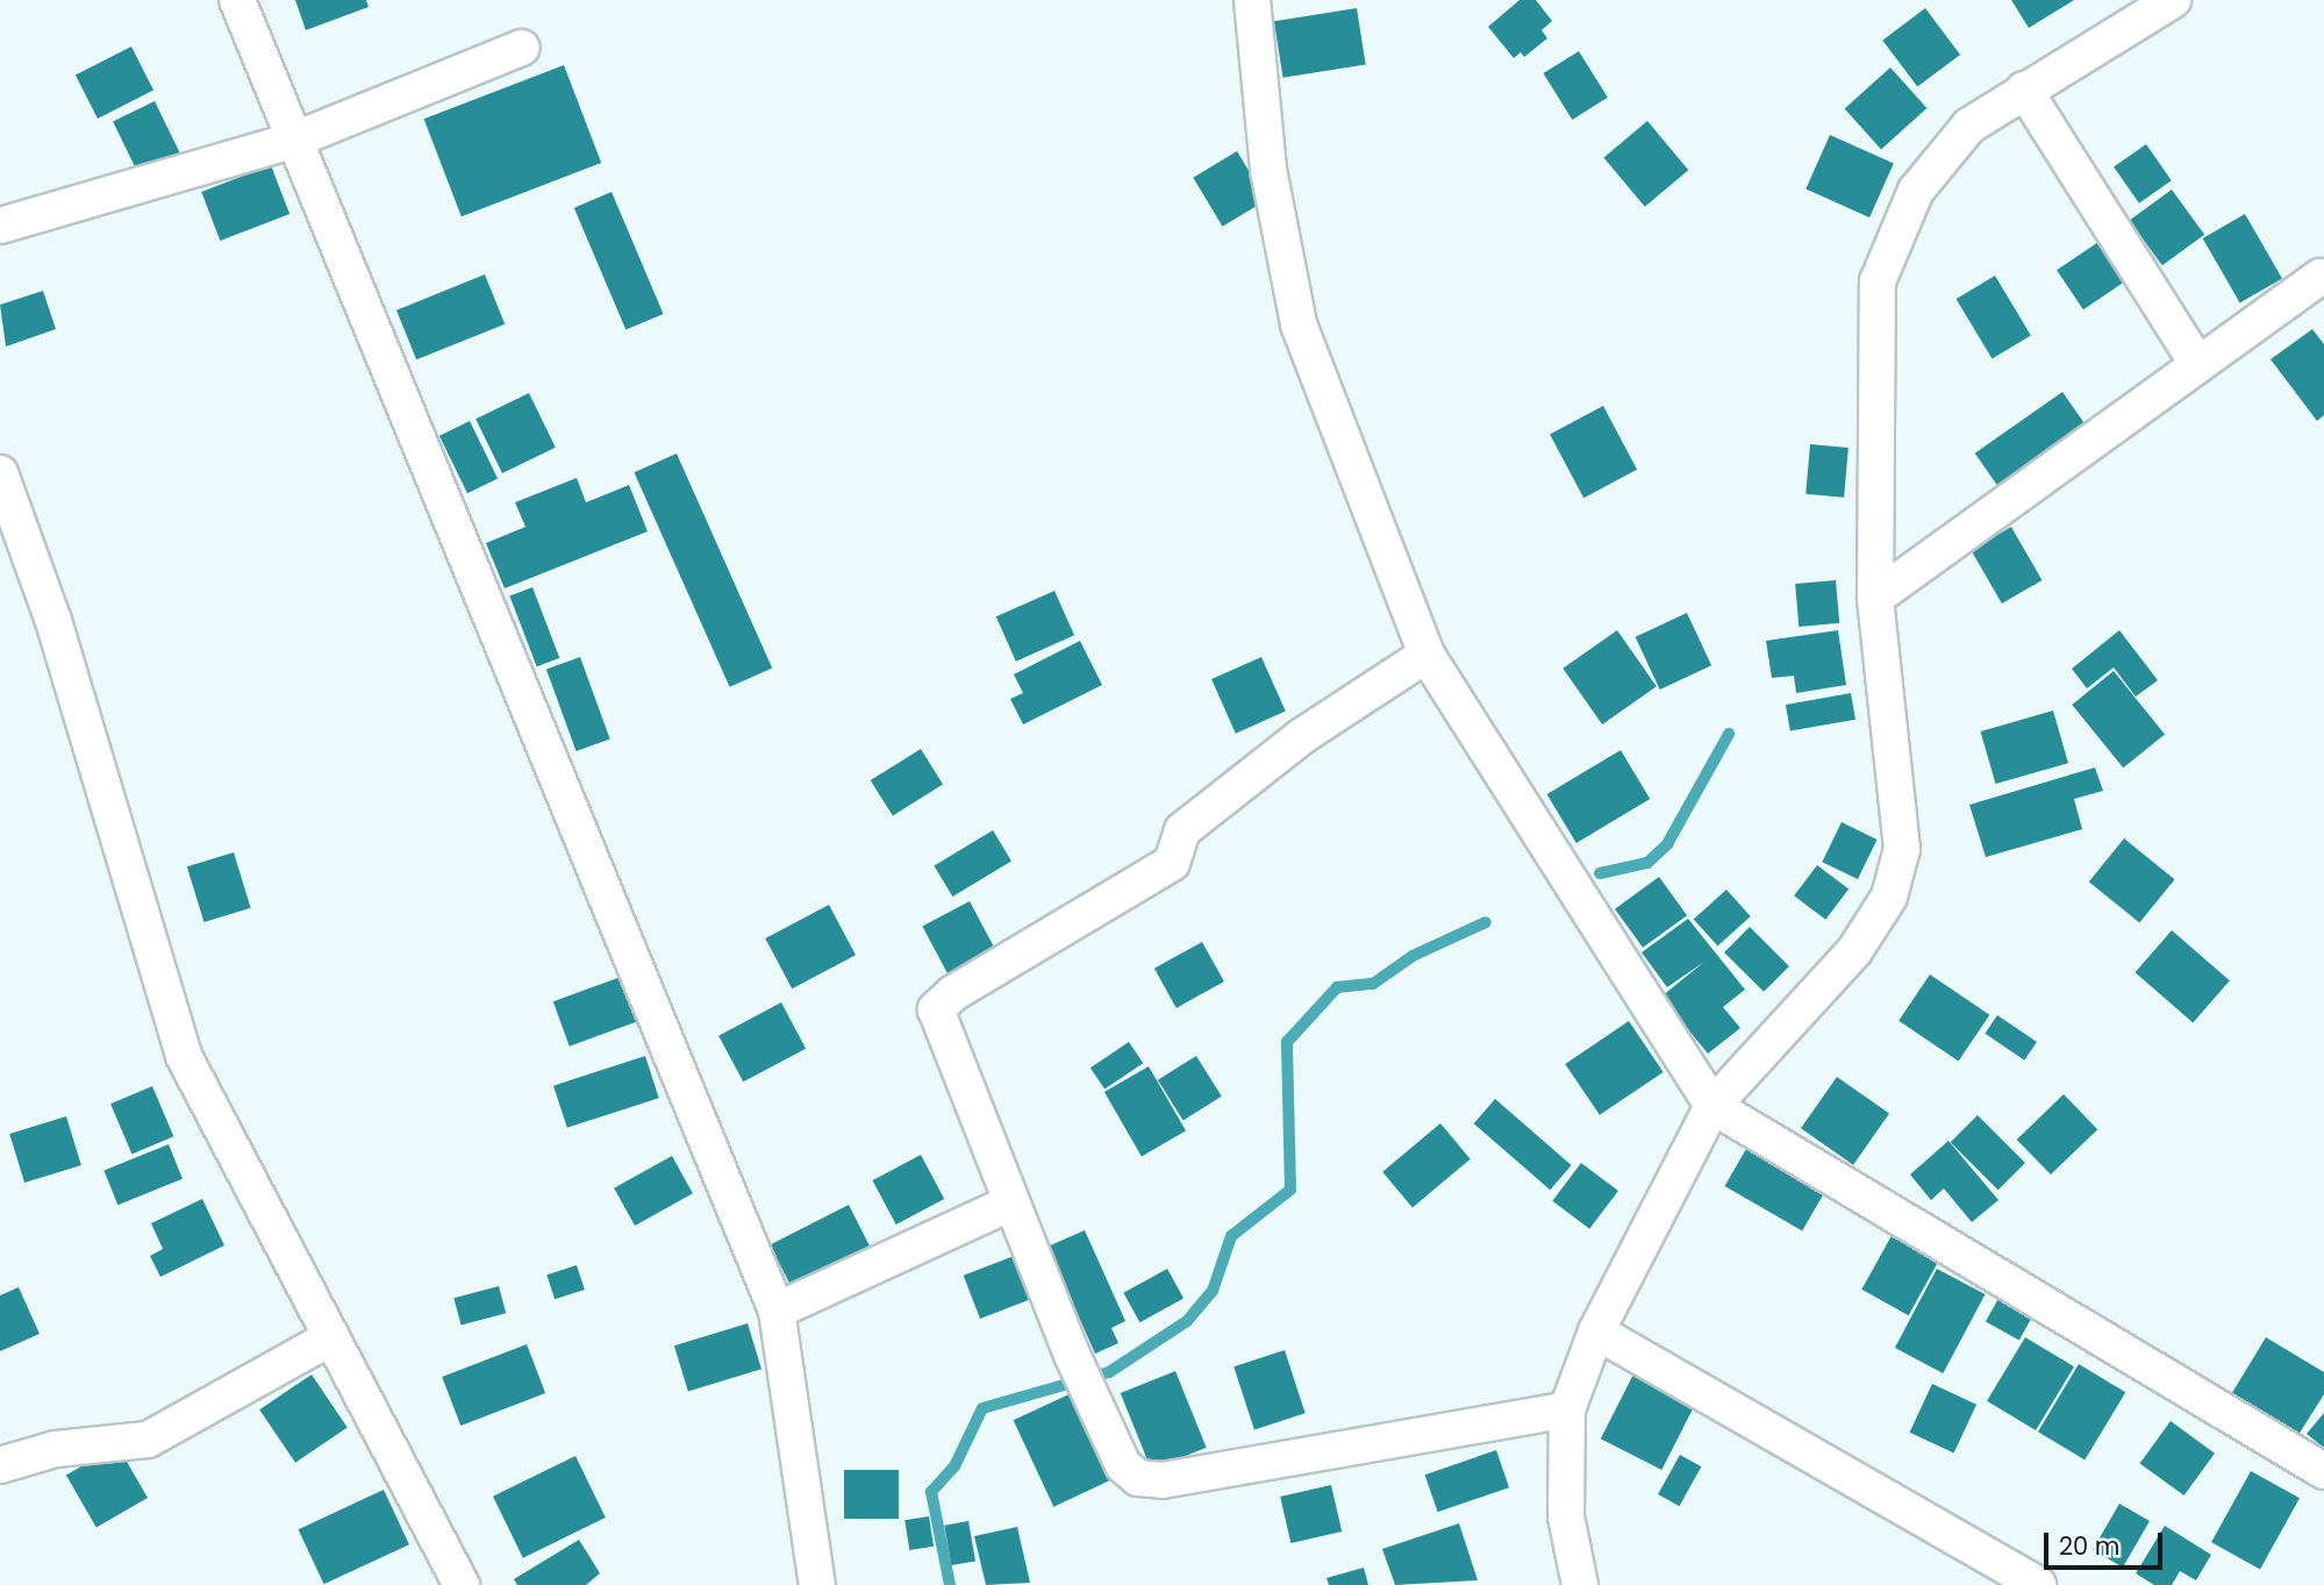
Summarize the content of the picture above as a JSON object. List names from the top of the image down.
{
  "scale_bar": "20 m"
}
